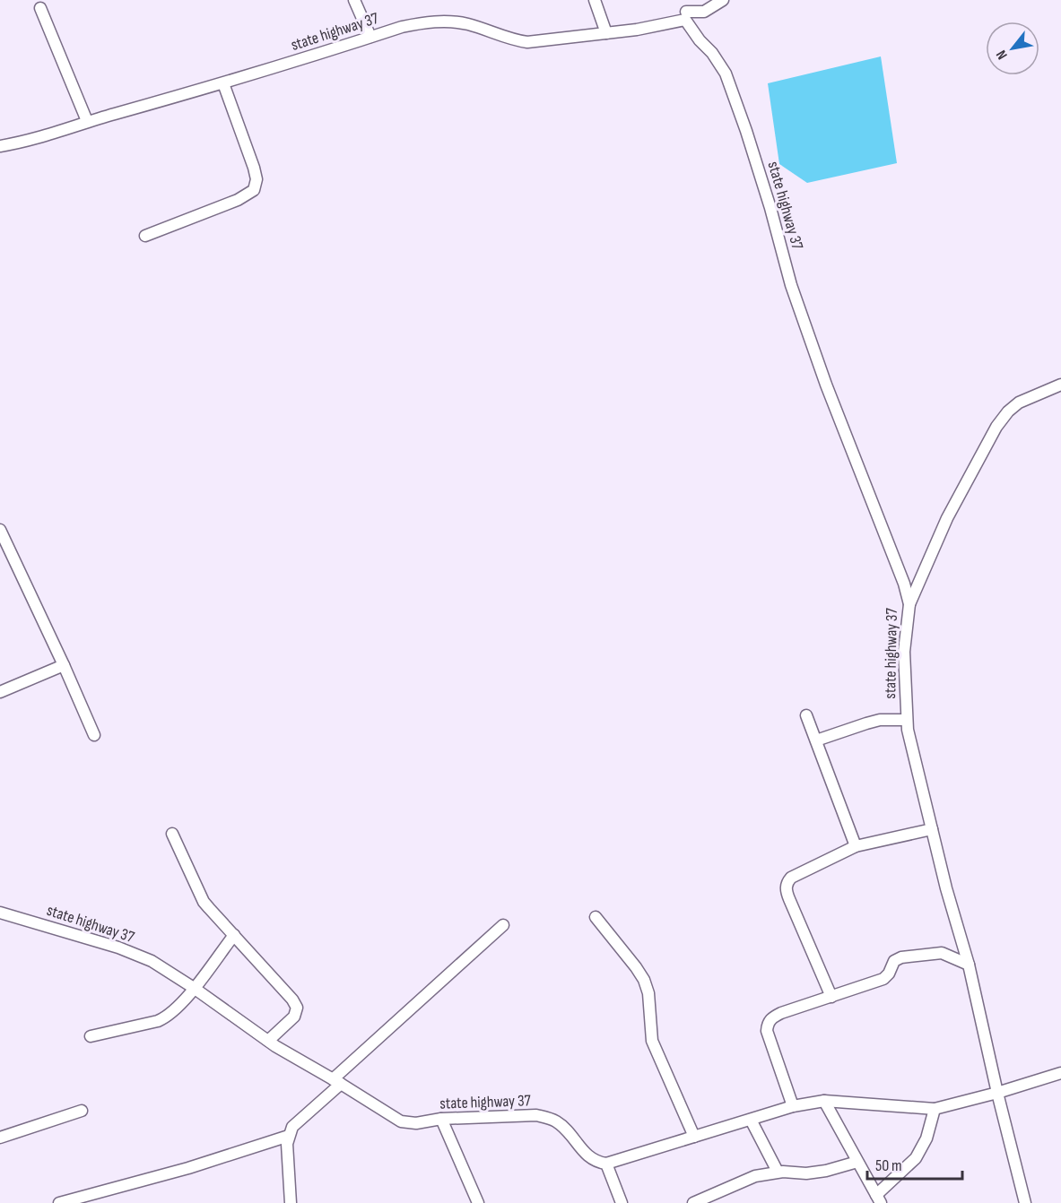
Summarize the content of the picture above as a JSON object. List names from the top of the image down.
{
  "streets": {
    "street": ["state highway 37"]
  },
  "scale_bar": "50 m",
  "north": "bottom left"
}
